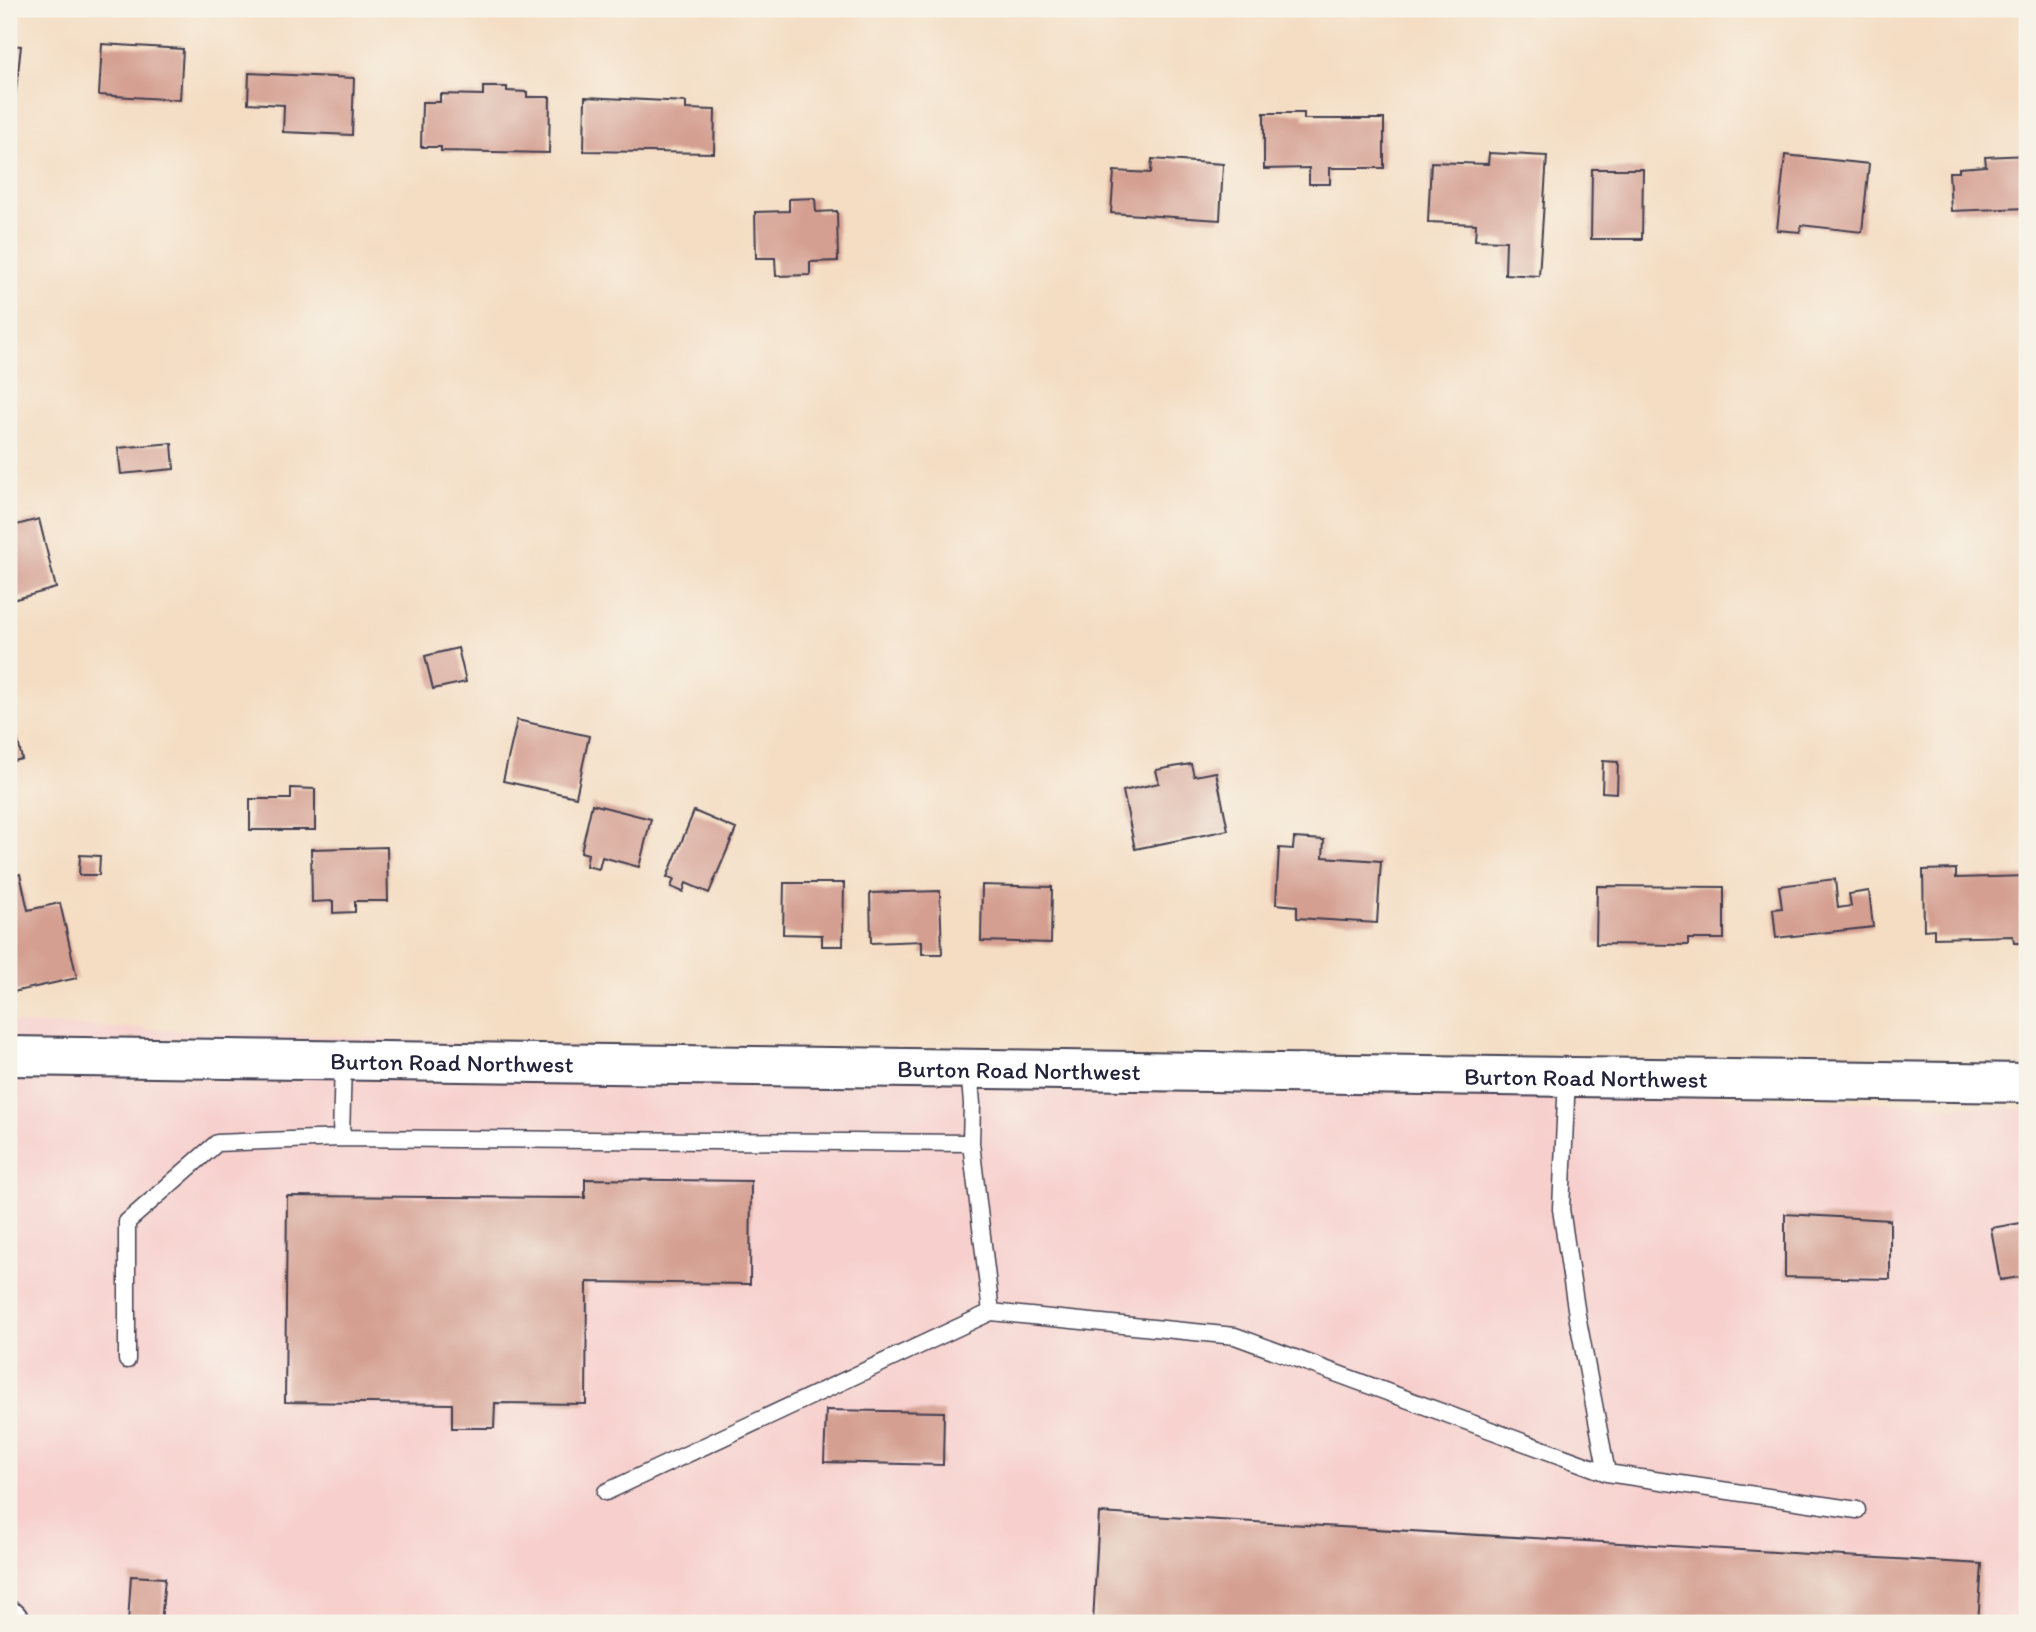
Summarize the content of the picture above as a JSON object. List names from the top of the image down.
{
  "streets": {
    "street": ["Burton Road Northwest"]
  }
}
